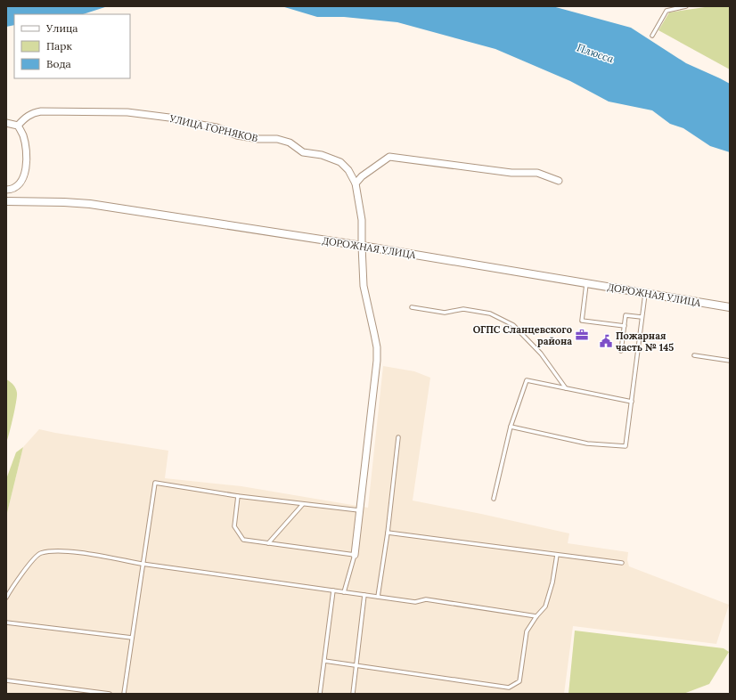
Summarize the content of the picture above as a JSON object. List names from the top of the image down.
{
  "streets": {
    "street": ["УЛИЦА ГОРНЯКОВ", "ДОРОЖНАЯ УЛИЦА"]
  },
  "crossings": [
    ["УЛИЦА ГОРНЯКОВ", "ДОРОЖНАЯ УЛИЦА"]
  ],
  "water": ["Плюсса"],
  "places": {
    "office": ["ОГПС Сланцевского района"],
    "public building": ["Пожарная часть № 145"]
  },
  "legend": ["Улица", "Парк", "Вода"]
}
